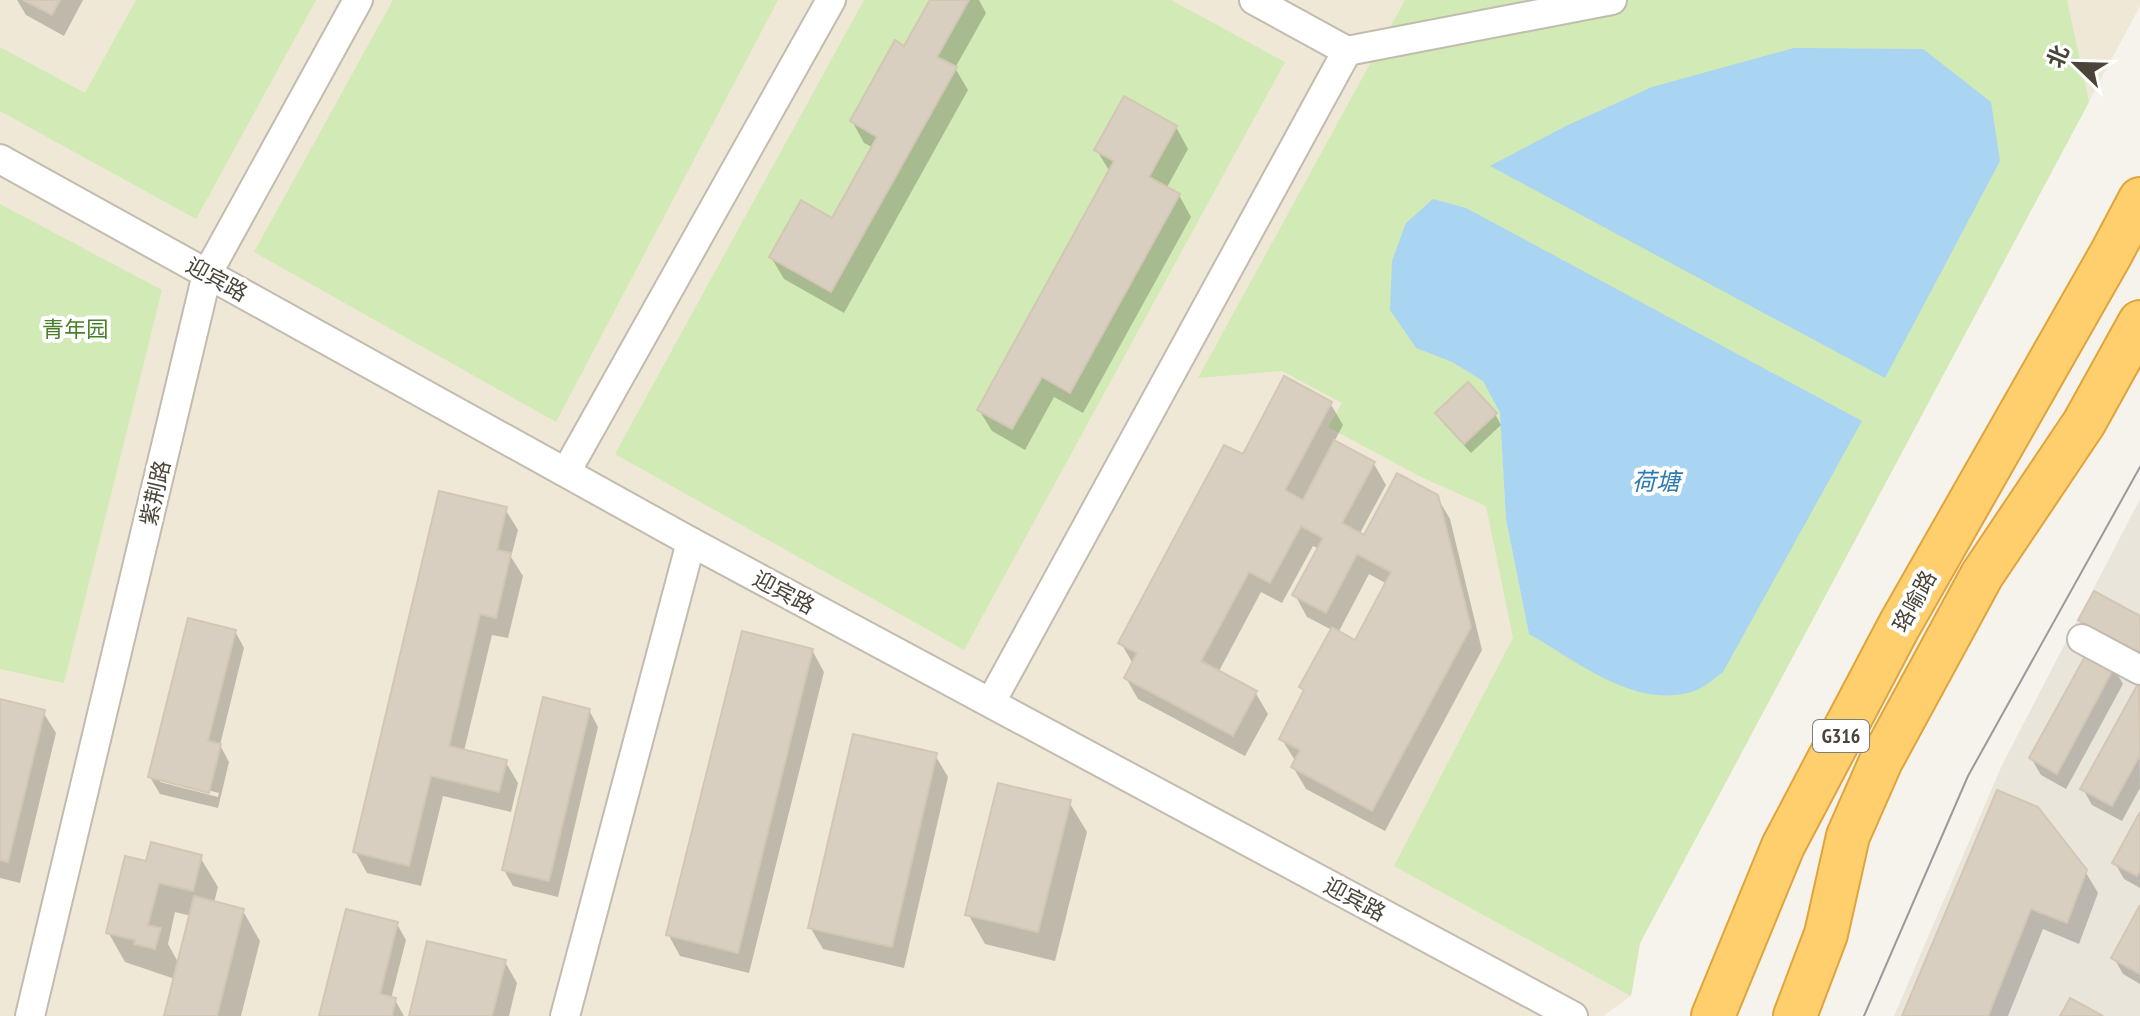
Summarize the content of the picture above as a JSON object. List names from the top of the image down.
{
  "streets": {
    "highway": ["珞喻路", "G316"],
    "street": ["迎宾路", "紫荆路"]
  },
  "crossings": [
    ["迎宾路", "紫荆路"]
  ],
  "water": ["荷塘"],
  "parks": ["青年园"],
  "north": "top left"
}
